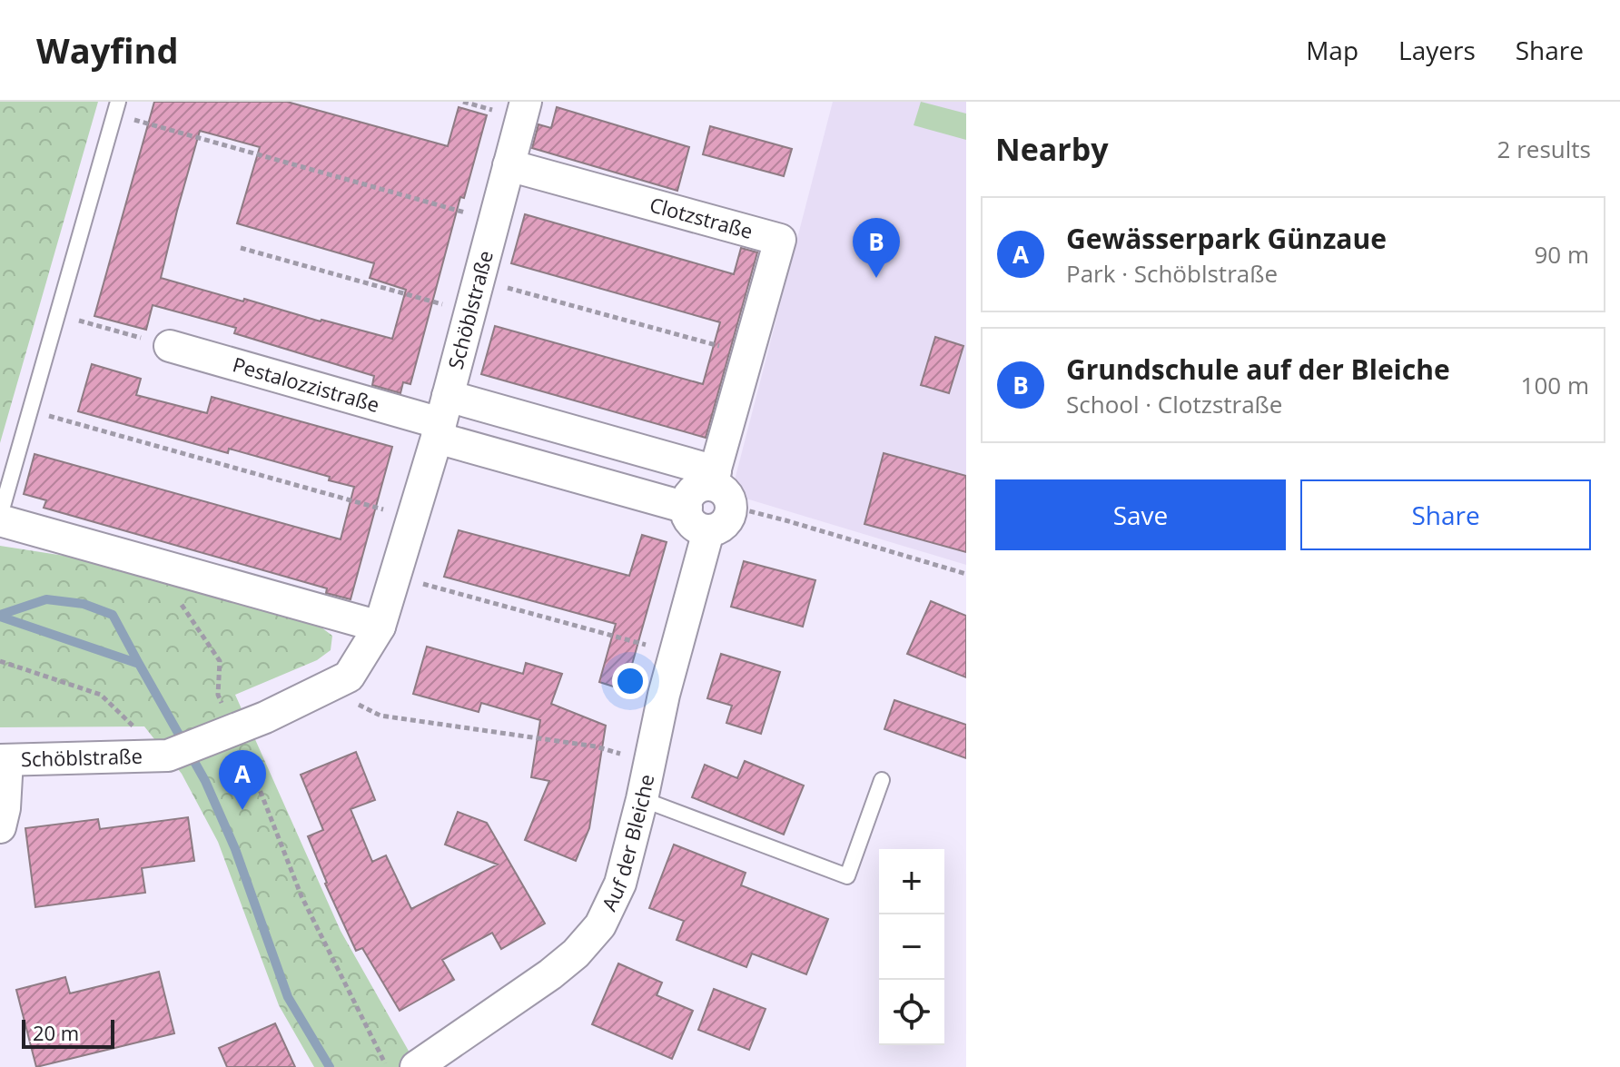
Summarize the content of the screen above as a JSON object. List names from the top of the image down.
{
  "streets": {
    "street": [
      "Clotzstraße",
      "Schöblstraße",
      "Pestalozzistraße",
      "Auf der Bleiche"
    ]
  },
  "crossings": [
    ["Clotzstraße", "Schöblstraße"],
    ["Clotzstraße", "Pestalozzistraße"],
    ["Clotzstraße", "Auf der Bleiche"],
    ["Schöblstraße", "Pestalozzistraße"],
    ["Pestalozzistraße", "Auf der Bleiche"]
  ],
  "scale_bar": "20 m",
  "page": {
    "header": "Wayfind",
    "nav": ["Map", "Layers", "Share"],
    "heading": ["Nearby", "2 results"],
    "list": [
      {
        "mark": "A",
        "name": "Gewässerpark Günzaue",
        "note": "Park · Schöblstraße",
        "value": "90 m"
      },
      {
        "mark": "B",
        "name": "Grundschule auf der Bleiche",
        "note": "School · Clotzstraße",
        "value": "100 m"
      }
    ],
    "pins": ["B", "A"],
    "buttons": ["Save", "Share"],
    "map_buttons": ["+", "−"],
    "scale": "20 m"
  }
}
